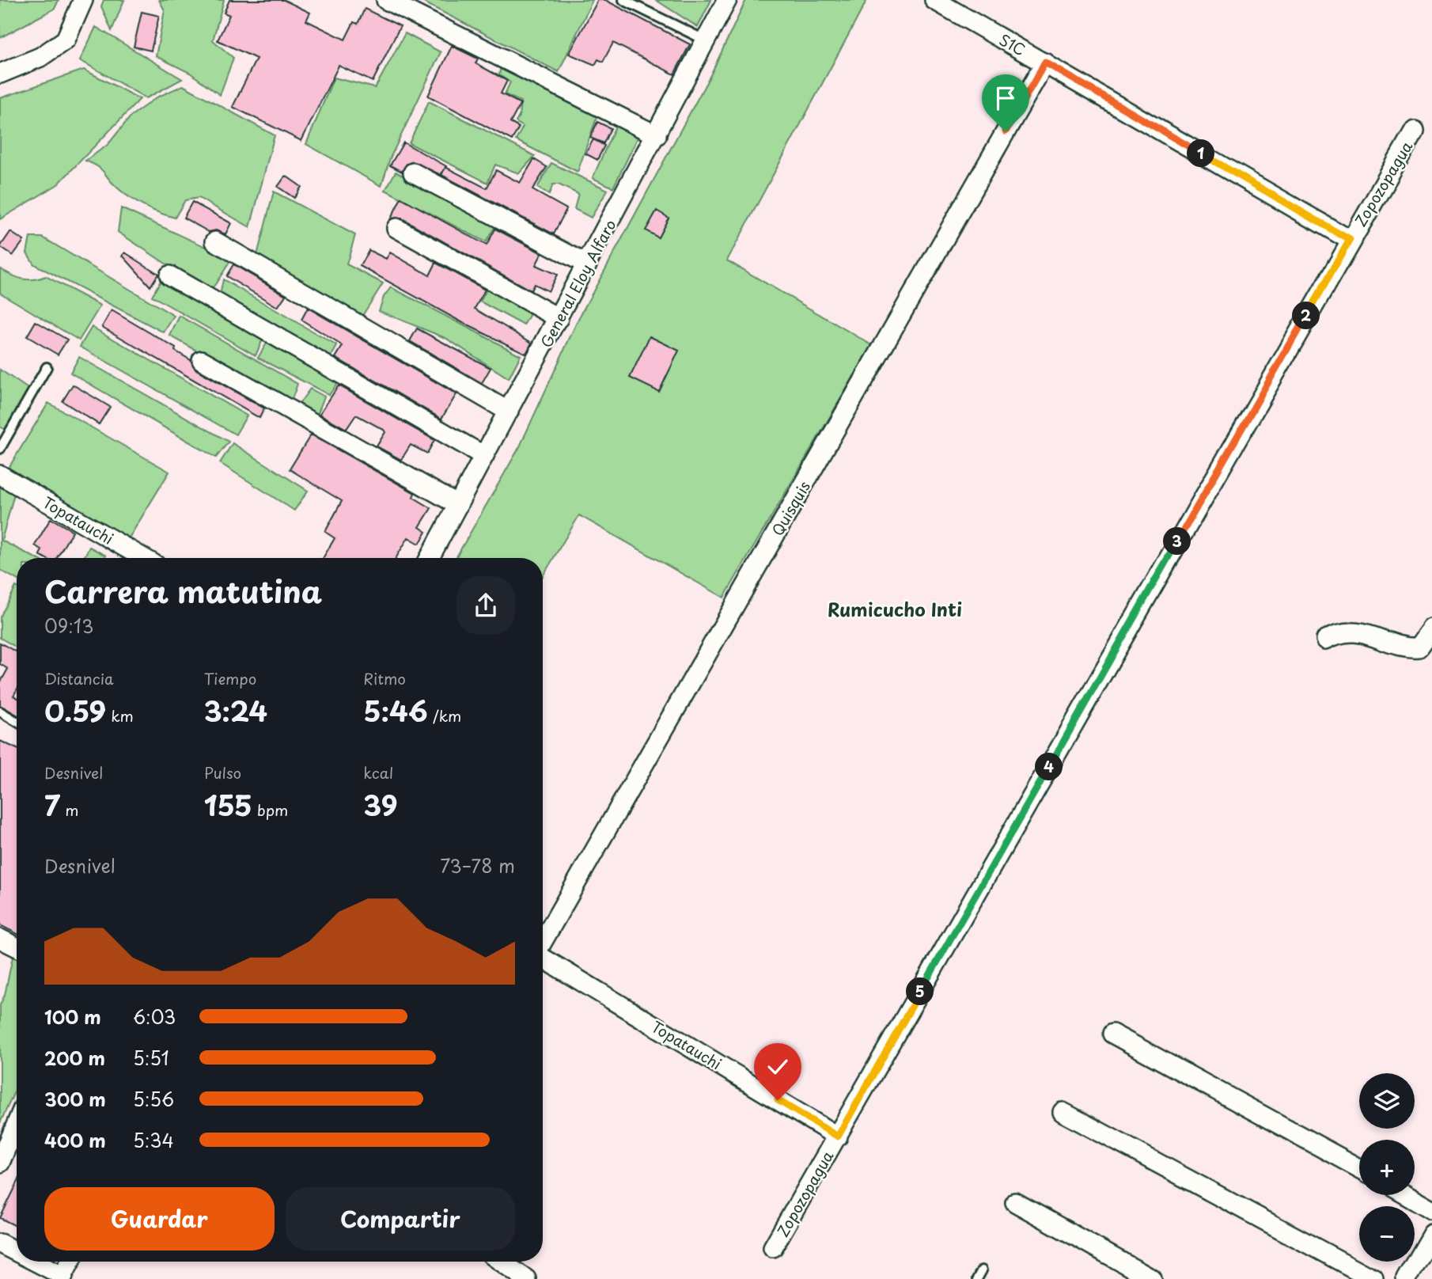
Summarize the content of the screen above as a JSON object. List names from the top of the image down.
{
  "streets": {
    "street": [
      "S1C",
      "Zopozopagua",
      "General Eloy Alfaro",
      "Quisquis",
      "Topatauchi"
    ]
  },
  "crossings": [
    ["S1C", "Zopozopagua"],
    ["S1C", "Quisquis"],
    ["Zopozopagua", "Topatauchi"]
  ],
  "districts": ["Rumicucho Inti"],
  "page": {
    "pins": [
      "1",
      "2",
      "3",
      "4",
      "5"
    ],
    "heading": ["Carrera matutina", "09:13"],
    "stats": [
      ["Distancia", "0.59 km"],
      ["Tiempo", "3:24"],
      ["Ritmo", "5:46 /km"],
      ["Desnivel", "7 m"],
      ["Pulso", "155 bpm"],
      ["kcal", "39"]
    ],
    "chart": ["Desnivel", "73–78 m"],
    "list": [
      {
        "name": "100 m",
        "note": "6:03"
      },
      {
        "name": "200 m",
        "note": "5:51"
      },
      {
        "name": "300 m",
        "note": "5:56"
      },
      {
        "name": "400 m",
        "note": "5:34"
      }
    ],
    "map_buttons": ["+", "−"],
    "buttons": ["Guardar", "Compartir"]
  }
}
